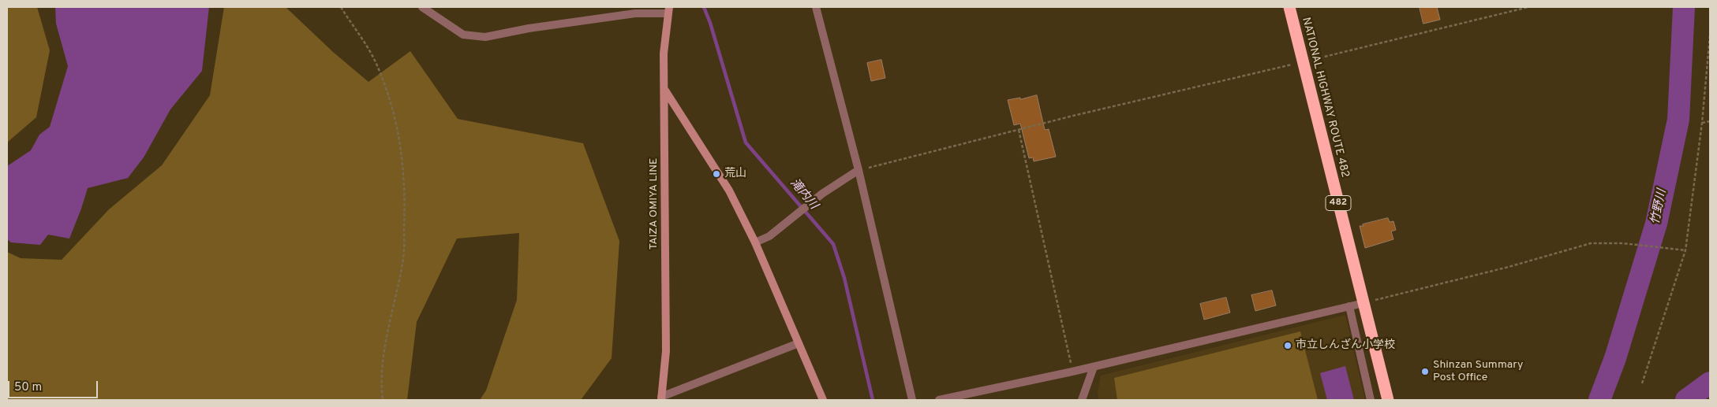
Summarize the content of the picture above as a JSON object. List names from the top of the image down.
{
  "streets": {
    "highway": ["NATIONAL HIGHWAY ROUTE 482", "482"],
    "main road": ["TAIZA OMIYA LINE"]
  },
  "water": ["滝内川", "竹野川"],
  "places": ["荒山", "市立しんざん小学校", "Shinzan Summary Post Office"],
  "scale_bar": "50 m"
}
